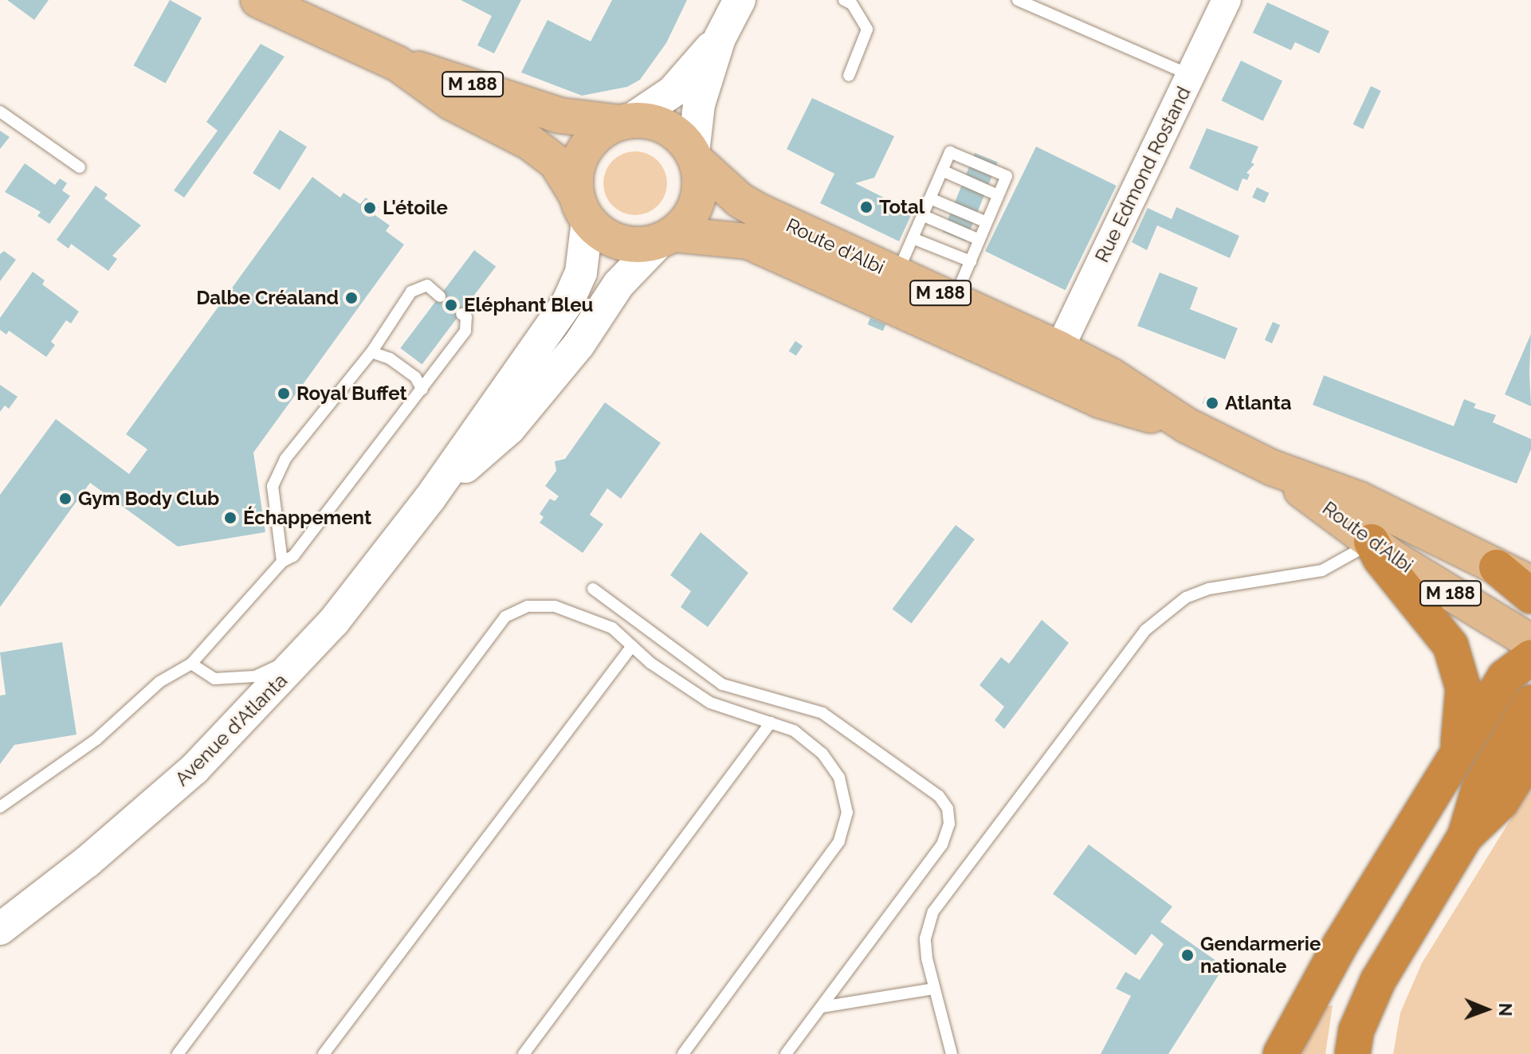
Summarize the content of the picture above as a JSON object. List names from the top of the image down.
{
  "streets": {
    "main road": ["M 188", "Route d'Albi", "Avenue d'Atlanta"],
    "street": ["Rue Edmond Rostand"]
  },
  "crossings": [
    ["M 188", "Route d'Albi"],
    ["M 188", "Avenue d'Atlanta"],
    ["Rue Edmond Rostand", "Route d'Albi"],
    ["Route d'Albi", "Avenue d'Atlanta"]
  ],
  "places": [
    "Total",
    "L'étoile",
    "Dalbe Créaland",
    "Eléphant Bleu",
    "Royal Buffet",
    "Atlanta",
    "Gym Body Club",
    "Échappement",
    "Gendarmerie nationale"
  ],
  "north": "right"
}
